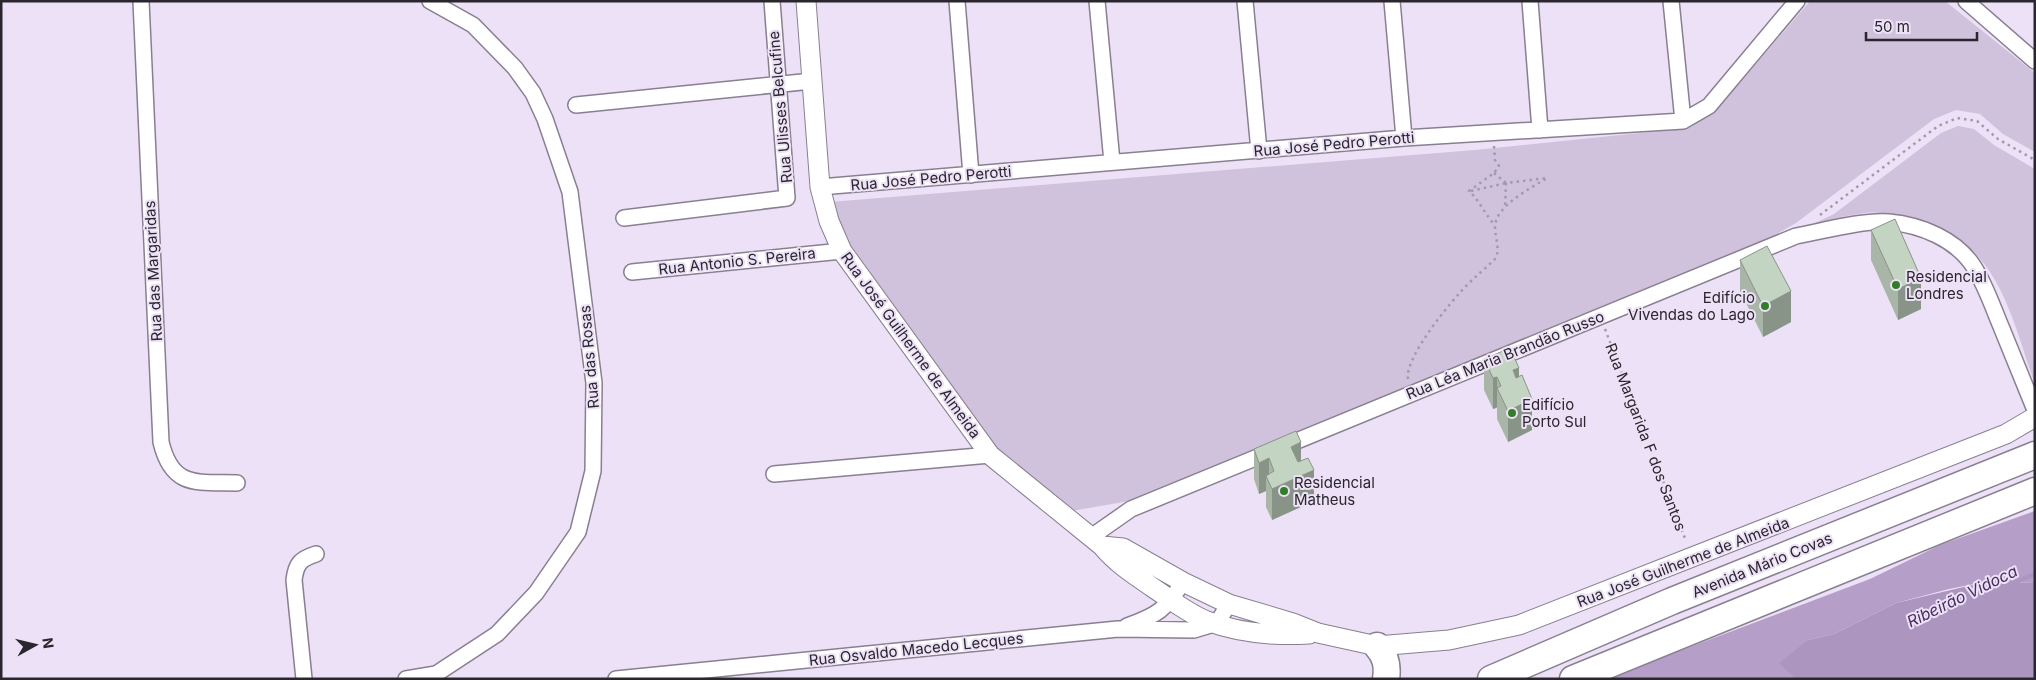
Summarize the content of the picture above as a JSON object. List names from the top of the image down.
{
  "streets": {
    "highway": ["Avenida Mário Covas"],
    "street": [
      "Rua Ulisses Belcufine",
      "Rua José Pedro Perotti",
      "Rua Antonio S. Pereira",
      "Rua das Margaridas",
      "Rua José Guilherme de Almeida",
      "Rua Léa Maria Brandão Russo",
      "Rua das Rosas",
      "Rua Osvaldo Macedo Lecques"
    ],
    "path": ["Rua Margarida F dos Santos"]
  },
  "crossings": [
    ["Rua José Pedro Perotti", "Rua José Guilherme de Almeida"],
    ["Rua Antonio S. Pereira", "Rua José Guilherme de Almeida"],
    ["Rua José Guilherme de Almeida", "Rua Léa Maria Brandão Russo"],
    ["Rua José Guilherme de Almeida", "Rua Margarida F dos Santos"],
    ["Rua José Guilherme de Almeida", "Rua Osvaldo Macedo Lecques"],
    ["Rua Léa Maria Brandão Russo", "Rua Margarida F dos Santos"]
  ],
  "water": ["Ribeirão Vidoca"],
  "places": [
    "Residencial Londres",
    "Edifício Vivendas do Lago",
    "Edifício Porto Sul",
    "Residencial Matheus"
  ],
  "scale_bar": "50 m",
  "north": "right"
}
